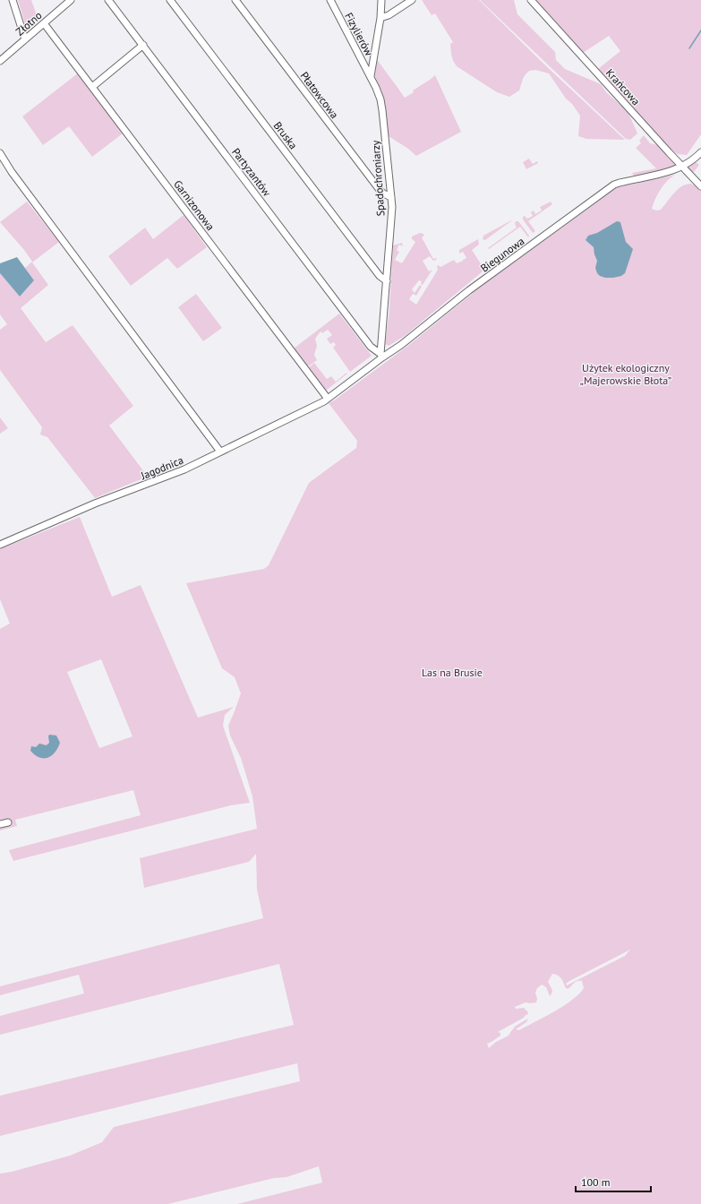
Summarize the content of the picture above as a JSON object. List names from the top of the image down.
{
  "streets": {
    "street": [
      "Złotno",
      "Fizylierów",
      "Krańcowa",
      "Płatowcowa",
      "Bruska",
      "Partyzantów",
      "Spadochroniarzy",
      "Garnizonowa",
      "Biegunowa",
      "Jagodnica"
    ]
  },
  "crossings": [
    ["Złotno", "Garnizonowa"],
    ["Fizylierów", "Spadochroniarzy"],
    ["Krańcowa", "Biegunowa"],
    ["Płatowcowa", "Spadochroniarzy"],
    ["Bruska", "Spadochroniarzy"],
    ["Partyzantów", "Spadochroniarzy"],
    ["Partyzantów", "Biegunowa"],
    ["Spadochroniarzy", "Biegunowa"],
    ["Garnizonowa", "Biegunowa"],
    ["Garnizonowa", "Jagodnica"],
    ["Biegunowa", "Jagodnica"]
  ],
  "parks": ["Użytek ekologiczny „Majerowskie Błota”", "Las na Brusie"],
  "scale_bar": "100 m"
}
